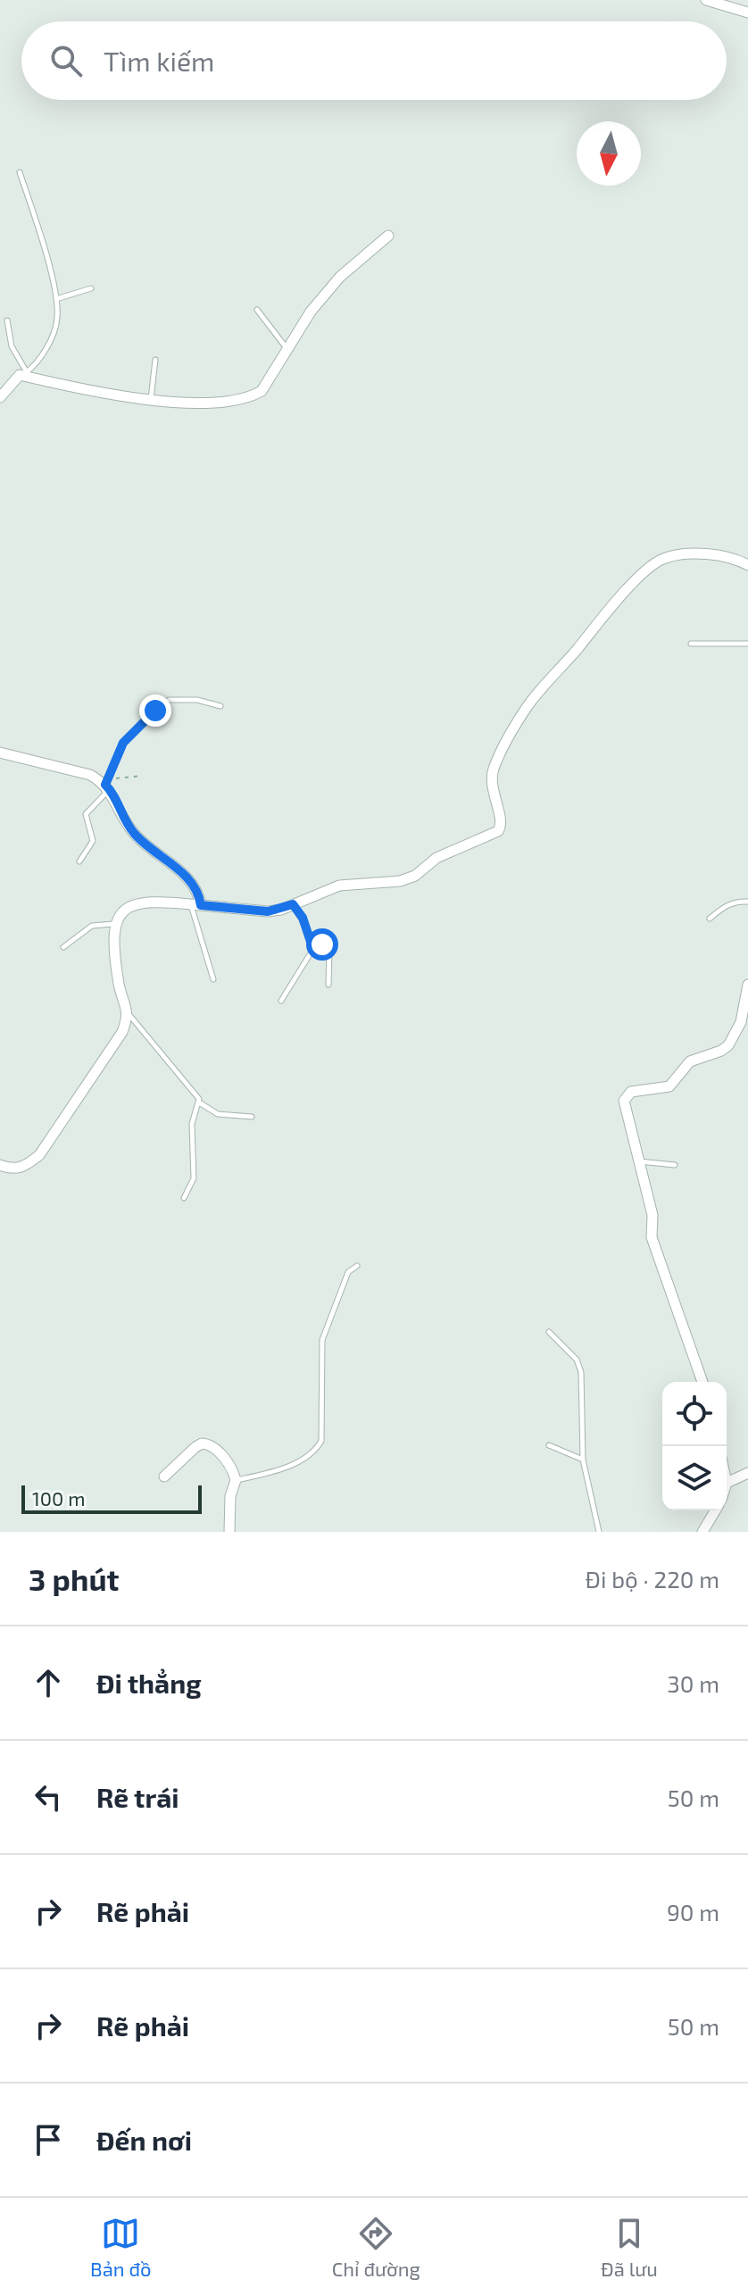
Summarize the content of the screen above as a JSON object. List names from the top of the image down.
{
  "scale_bar": "100 m",
  "north": "bottom",
  "page": {
    "search": "Tìm kiếm",
    "scale": "100 m",
    "heading": ["3 phút", "Đi bộ · 220 m"],
    "list": [
      ["Đi thẳng", "30 m"],
      ["Rẽ trái", "50 m"],
      ["Rẽ phải", "90 m"],
      ["Rẽ phải", "50 m"],
      "Đến nơi"
    ],
    "nav": ["Bản đồ", "Chỉ đường", "Đã lưu"]
  }
}
